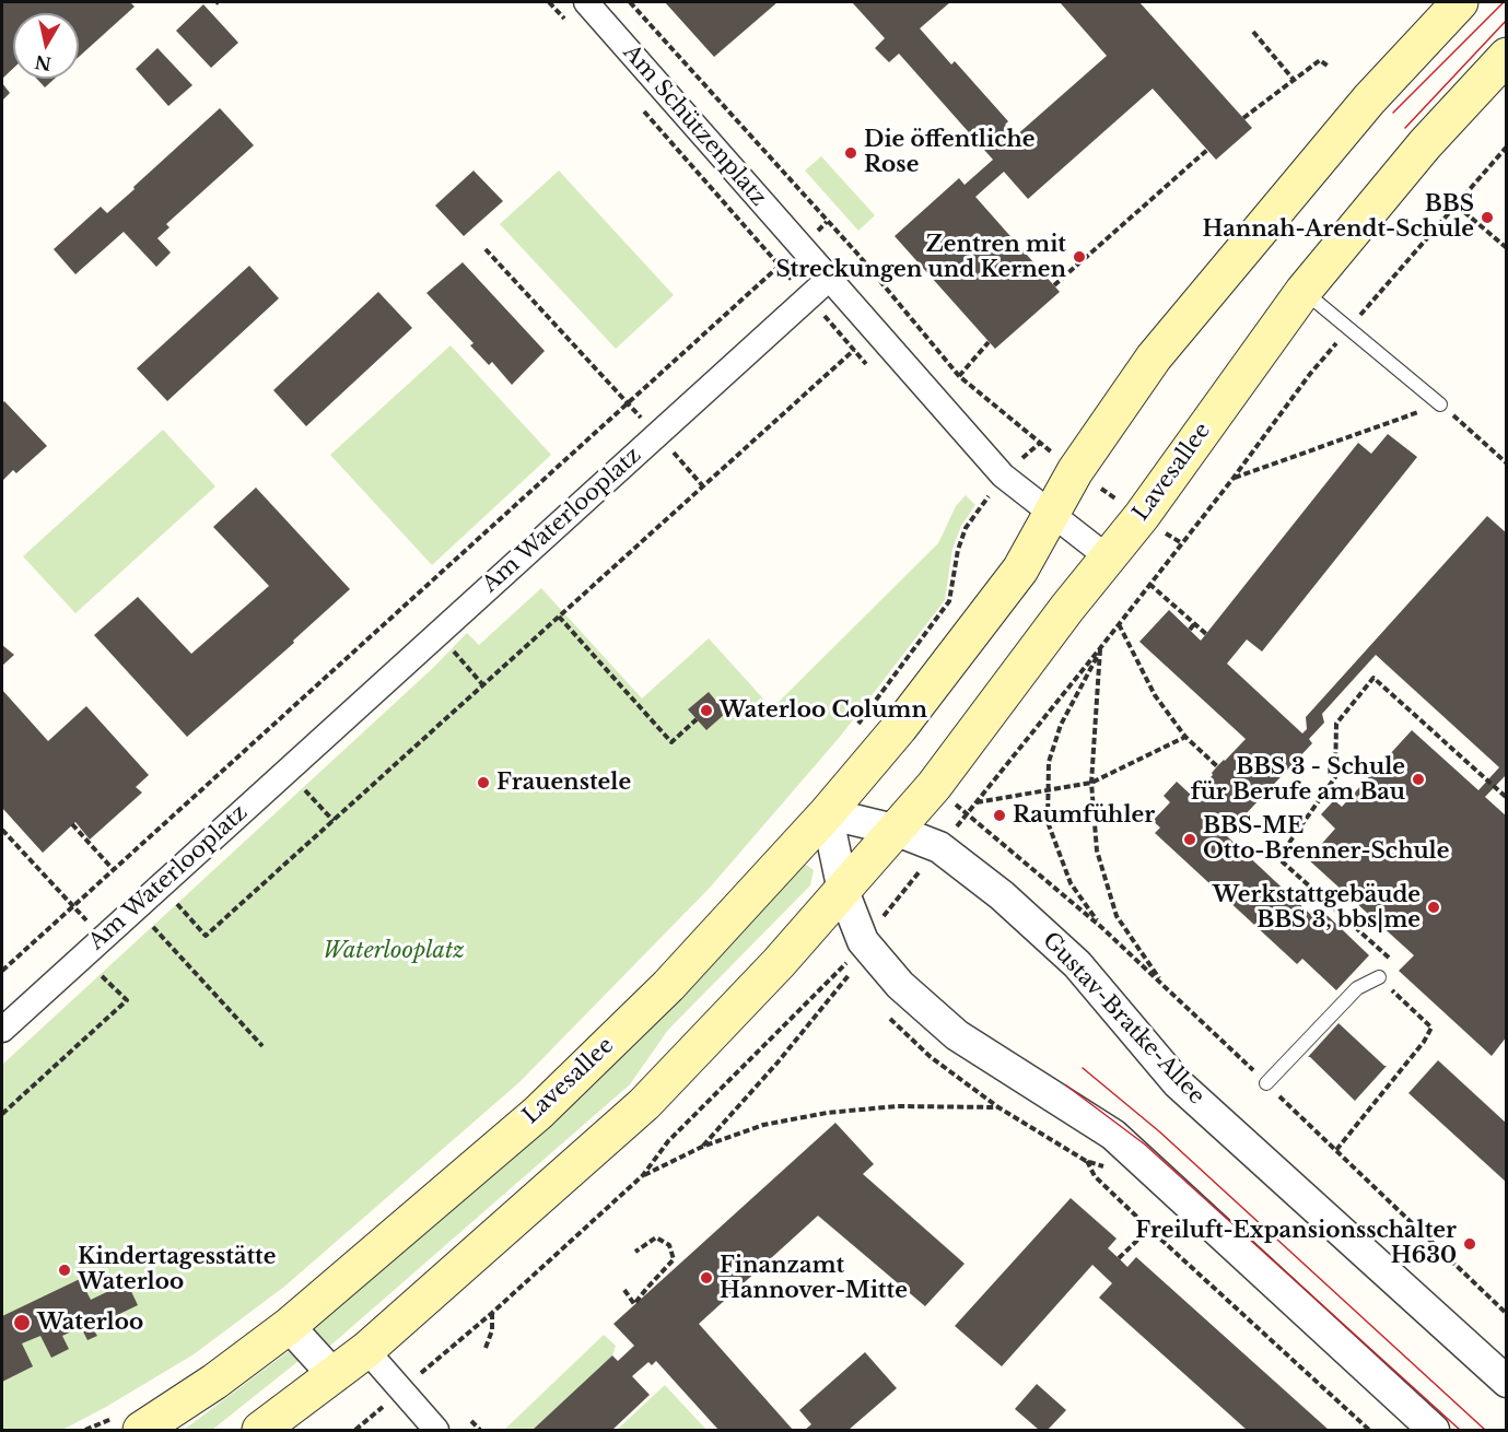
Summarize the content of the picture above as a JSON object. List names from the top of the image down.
{
  "streets": {
    "main road": ["Lavesallee"],
    "street": ["Am Schützenplatz", "Am Waterlooplatz", "Gustav-Bratke-Allee"]
  },
  "crossings": [
    ["Am Schützenplatz", "Am Waterlooplatz"],
    ["Lavesallee", "Gustav-Bratke-Allee"]
  ],
  "parks": ["Waterlooplatz"],
  "places": [
    "Die öffentliche Rose",
    "BBS Hannah-Arendt-Schule",
    "Zentren mit Streckungen und Kernen",
    "Waterloo Column",
    "BBS 3 - Schule für Berufe am Bau",
    "Frauenstele",
    "Raumfühler",
    "BBS-ME Otto-Brenner-Schule",
    "Werkstattgebäude BBS 3, bbs|me",
    "Freiluft-Expansionsschalter H630",
    "Kindertagesstätte Waterloo",
    "Finanzamt Hannover-Mitte",
    "Waterloo"
  ],
  "north": "bottom"
}
